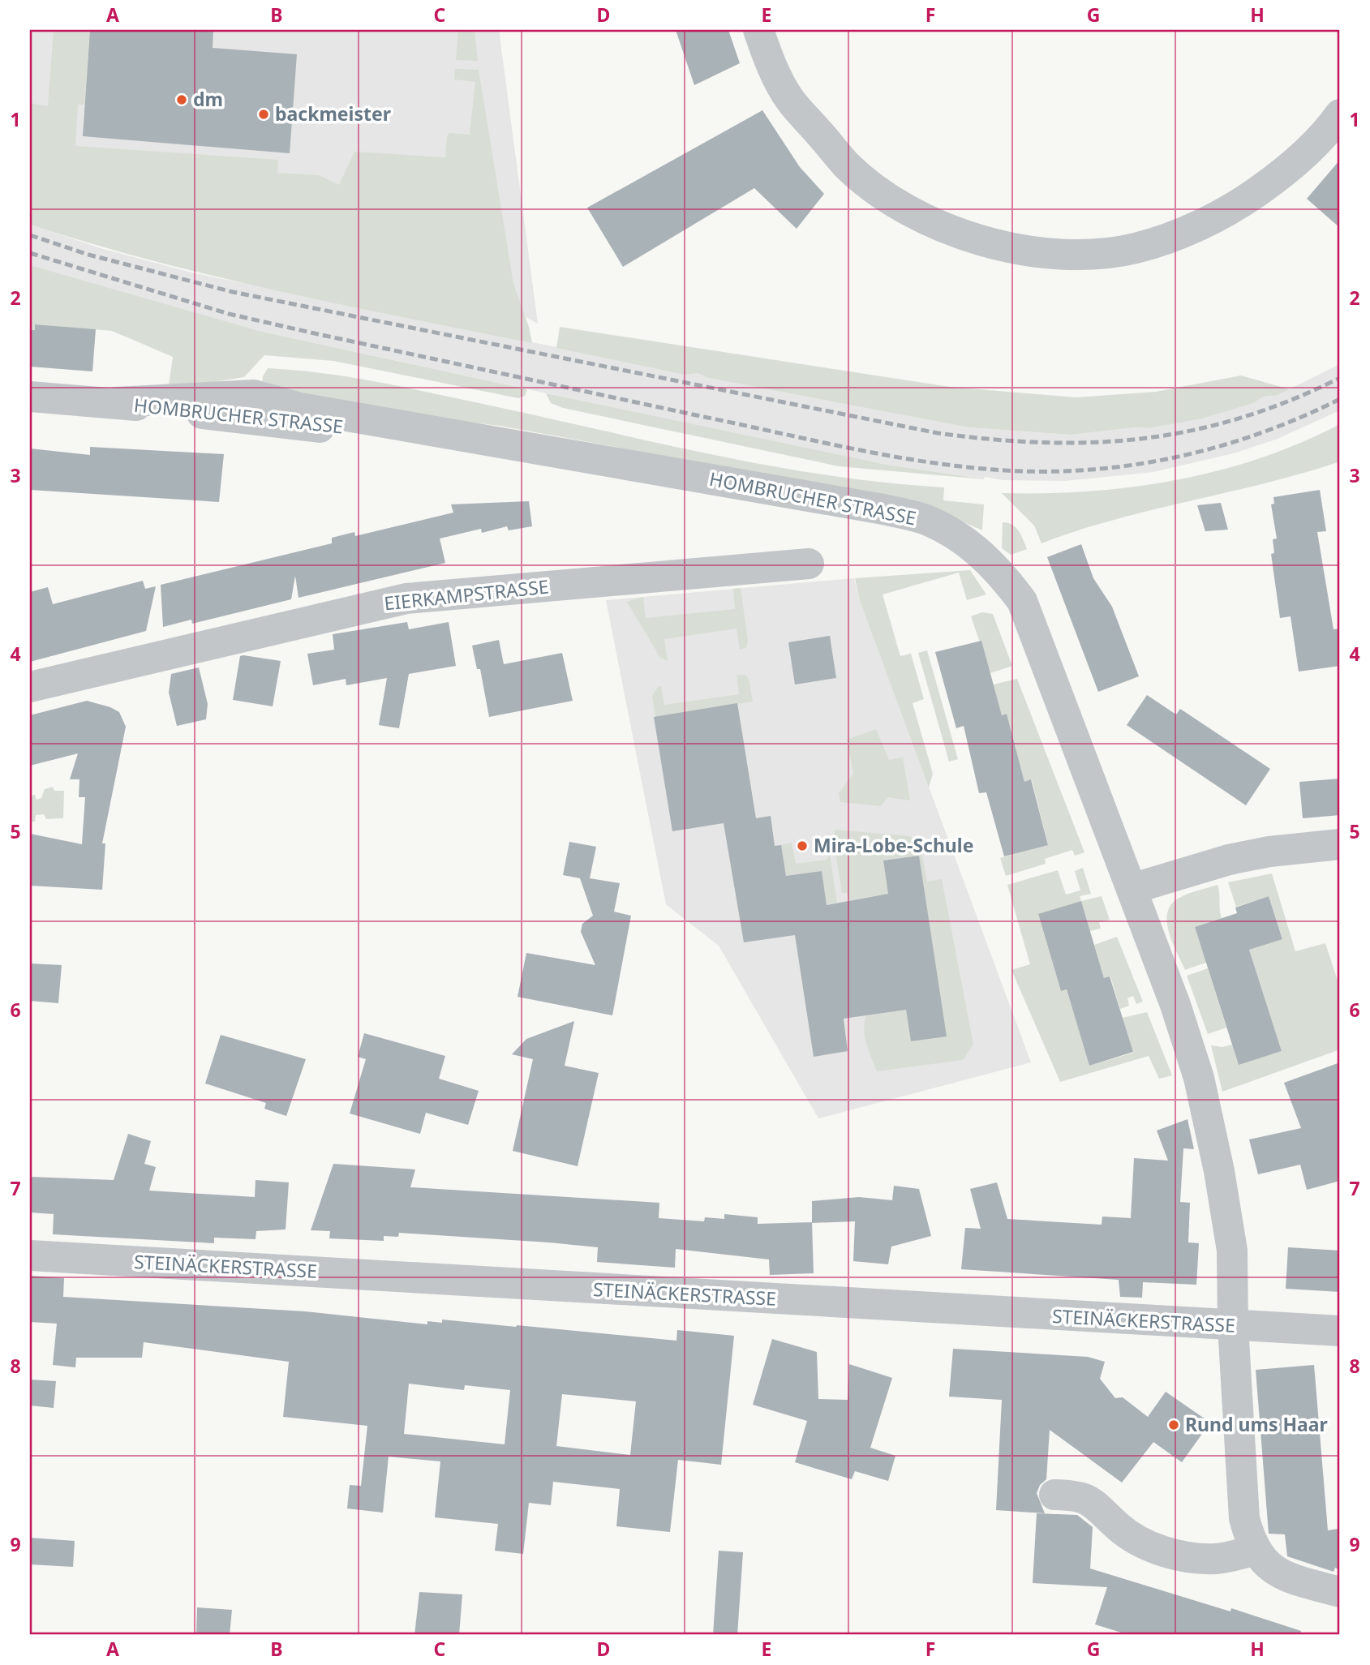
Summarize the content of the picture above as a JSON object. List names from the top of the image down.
{
  "streets": {
    "street": ["HOMBRUCHER STRASSE", "EIERKAMPSTRASSE", "STEINÄCKERSTRASSE"]
  },
  "crossings": [
    ["HOMBRUCHER STRASSE", "STEINÄCKERSTRASSE"]
  ],
  "places": [
    "dm",
    "backmeister",
    "Mira-Lobe-Schule",
    "Rund ums Haar"
  ],
  "grid": {
    "columns": [
      "A",
      "B",
      "C",
      "D",
      "E",
      "F",
      "G",
      "H"
    ],
    "rows": [
      "1",
      "2",
      "3",
      "4",
      "5",
      "6",
      "7",
      "8",
      "9"
    ]
  }
}
